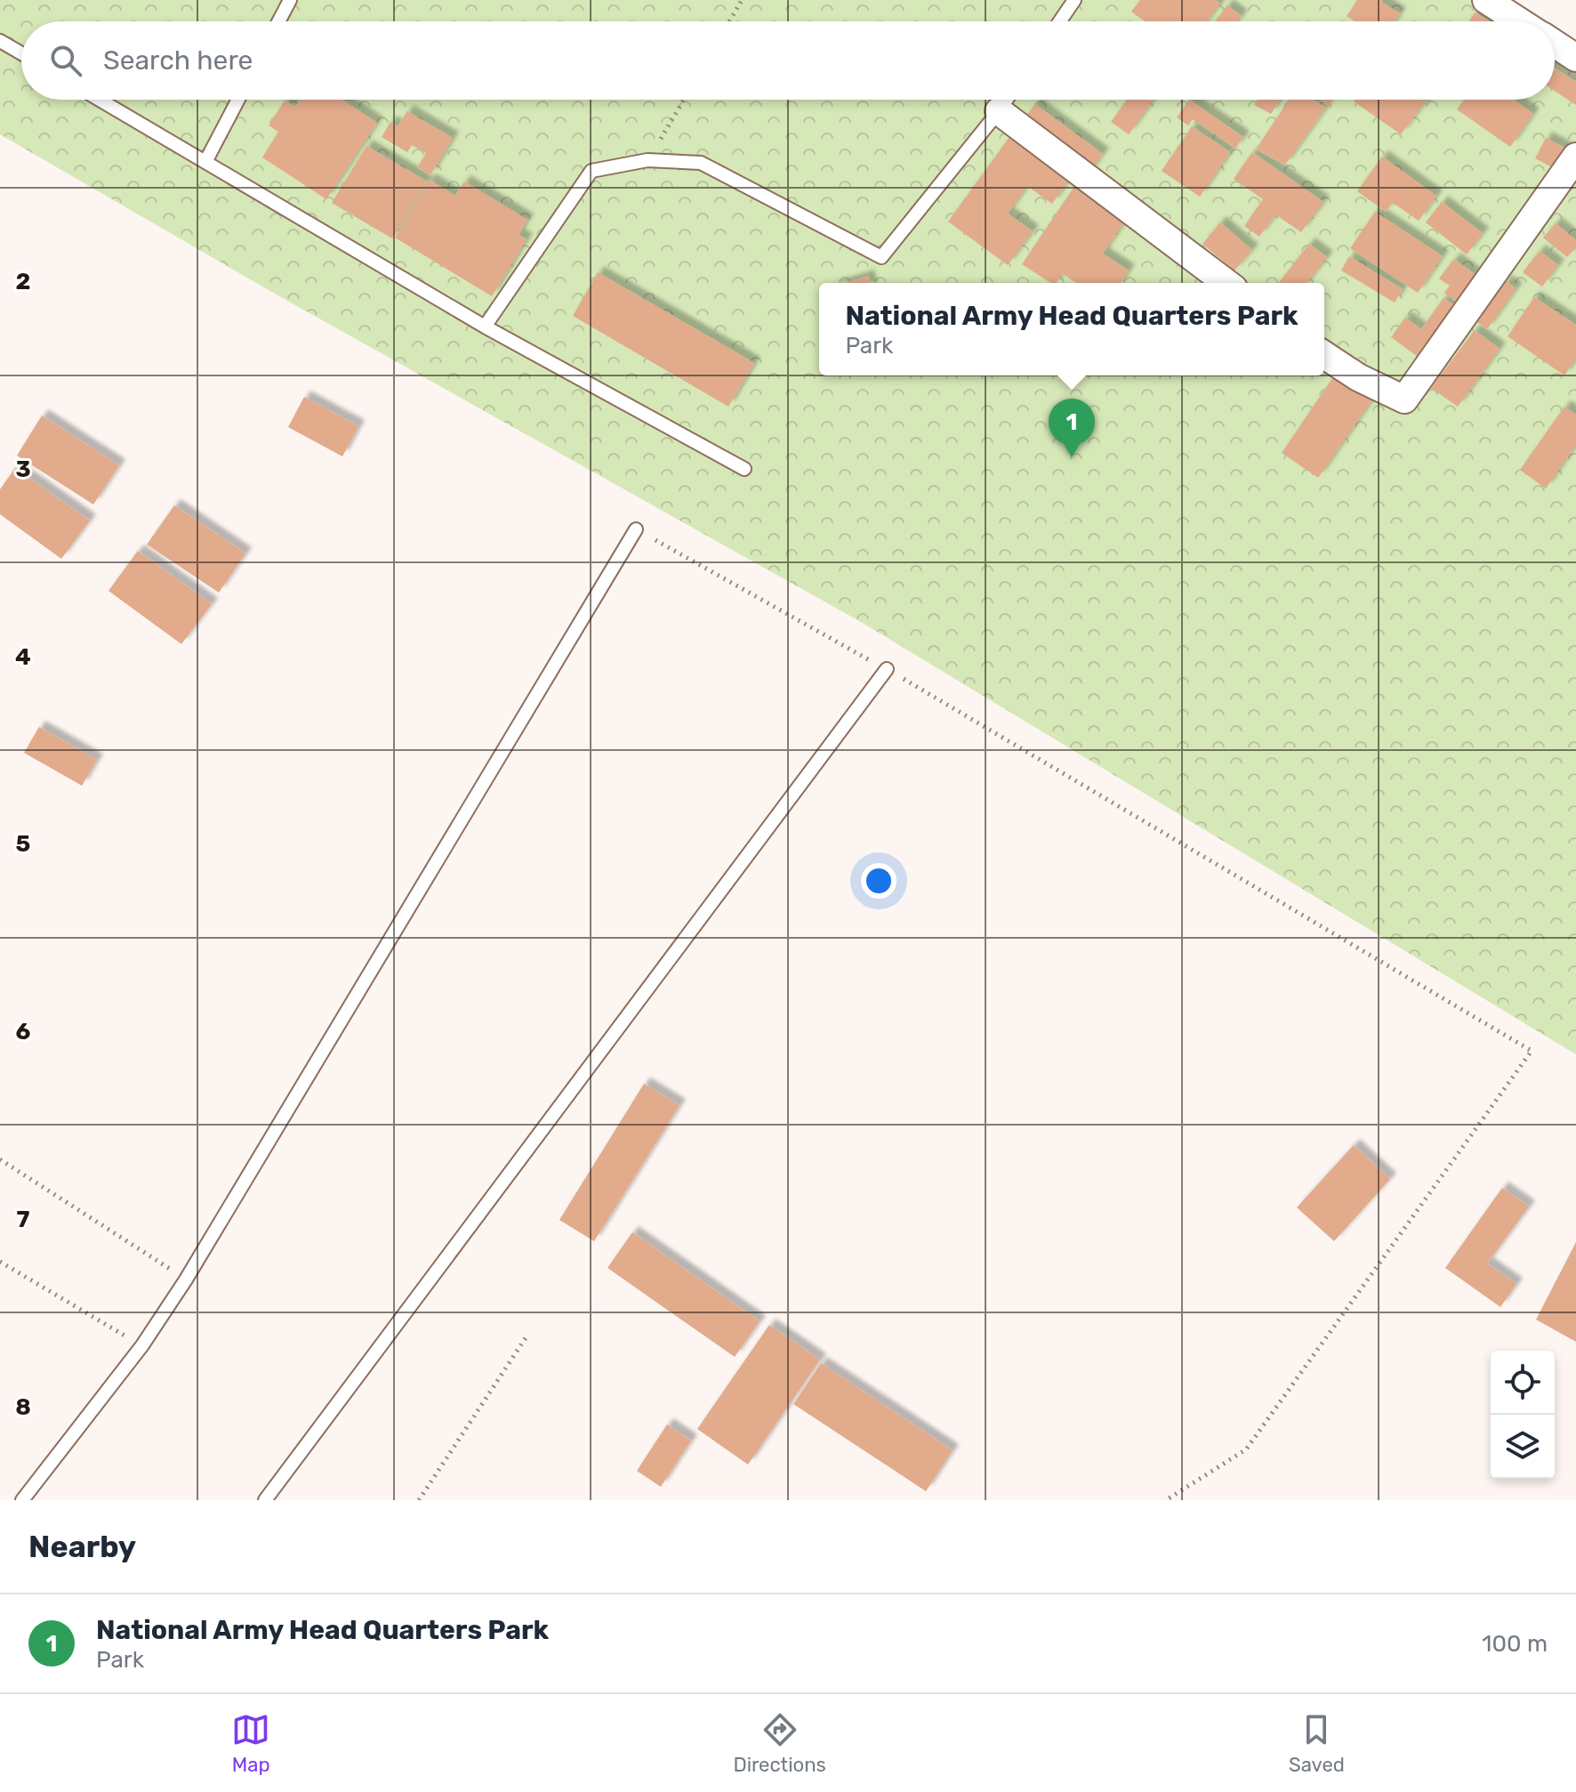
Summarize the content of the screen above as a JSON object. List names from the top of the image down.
{
  "page": {
    "search": "Search here",
    "popup": ["National Army Head Quarters Park", "Park"],
    "pins": "1",
    "heading": "Nearby",
    "list": [
      {
        "mark": "1",
        "name": "National Army Head Quarters Park",
        "note": "Park",
        "value": "100 m"
      }
    ],
    "nav": ["Map", "Directions", "Saved"]
  },
  "grid": {
    "rows": [
      "2",
      "3",
      "4",
      "5",
      "6",
      "7",
      "8"
    ]
  }
}
